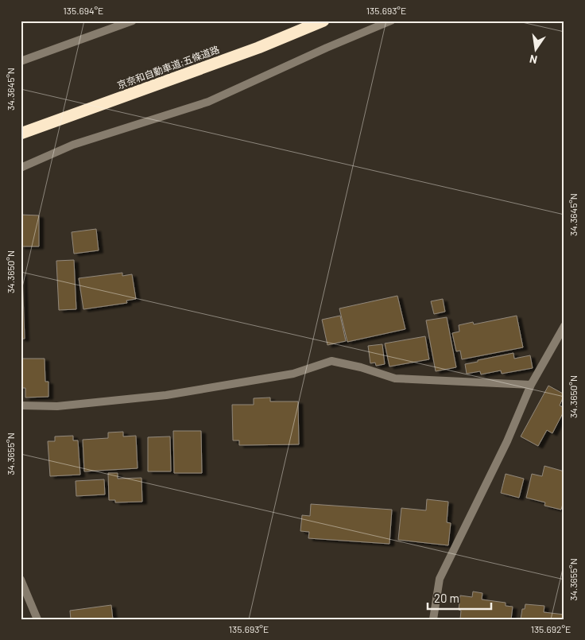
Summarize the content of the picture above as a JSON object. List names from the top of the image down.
{
  "streets": {
    "highway": ["京奈和自動車道;五條道路"]
  },
  "scale_bar": "20 m",
  "north": "bottom",
  "coordinates": [
    "135.694°E",
    "135.693°E",
    "34.3645°N",
    "34.3650°N",
    "34.3655°N",
    "135.692°E"
  ]
}
